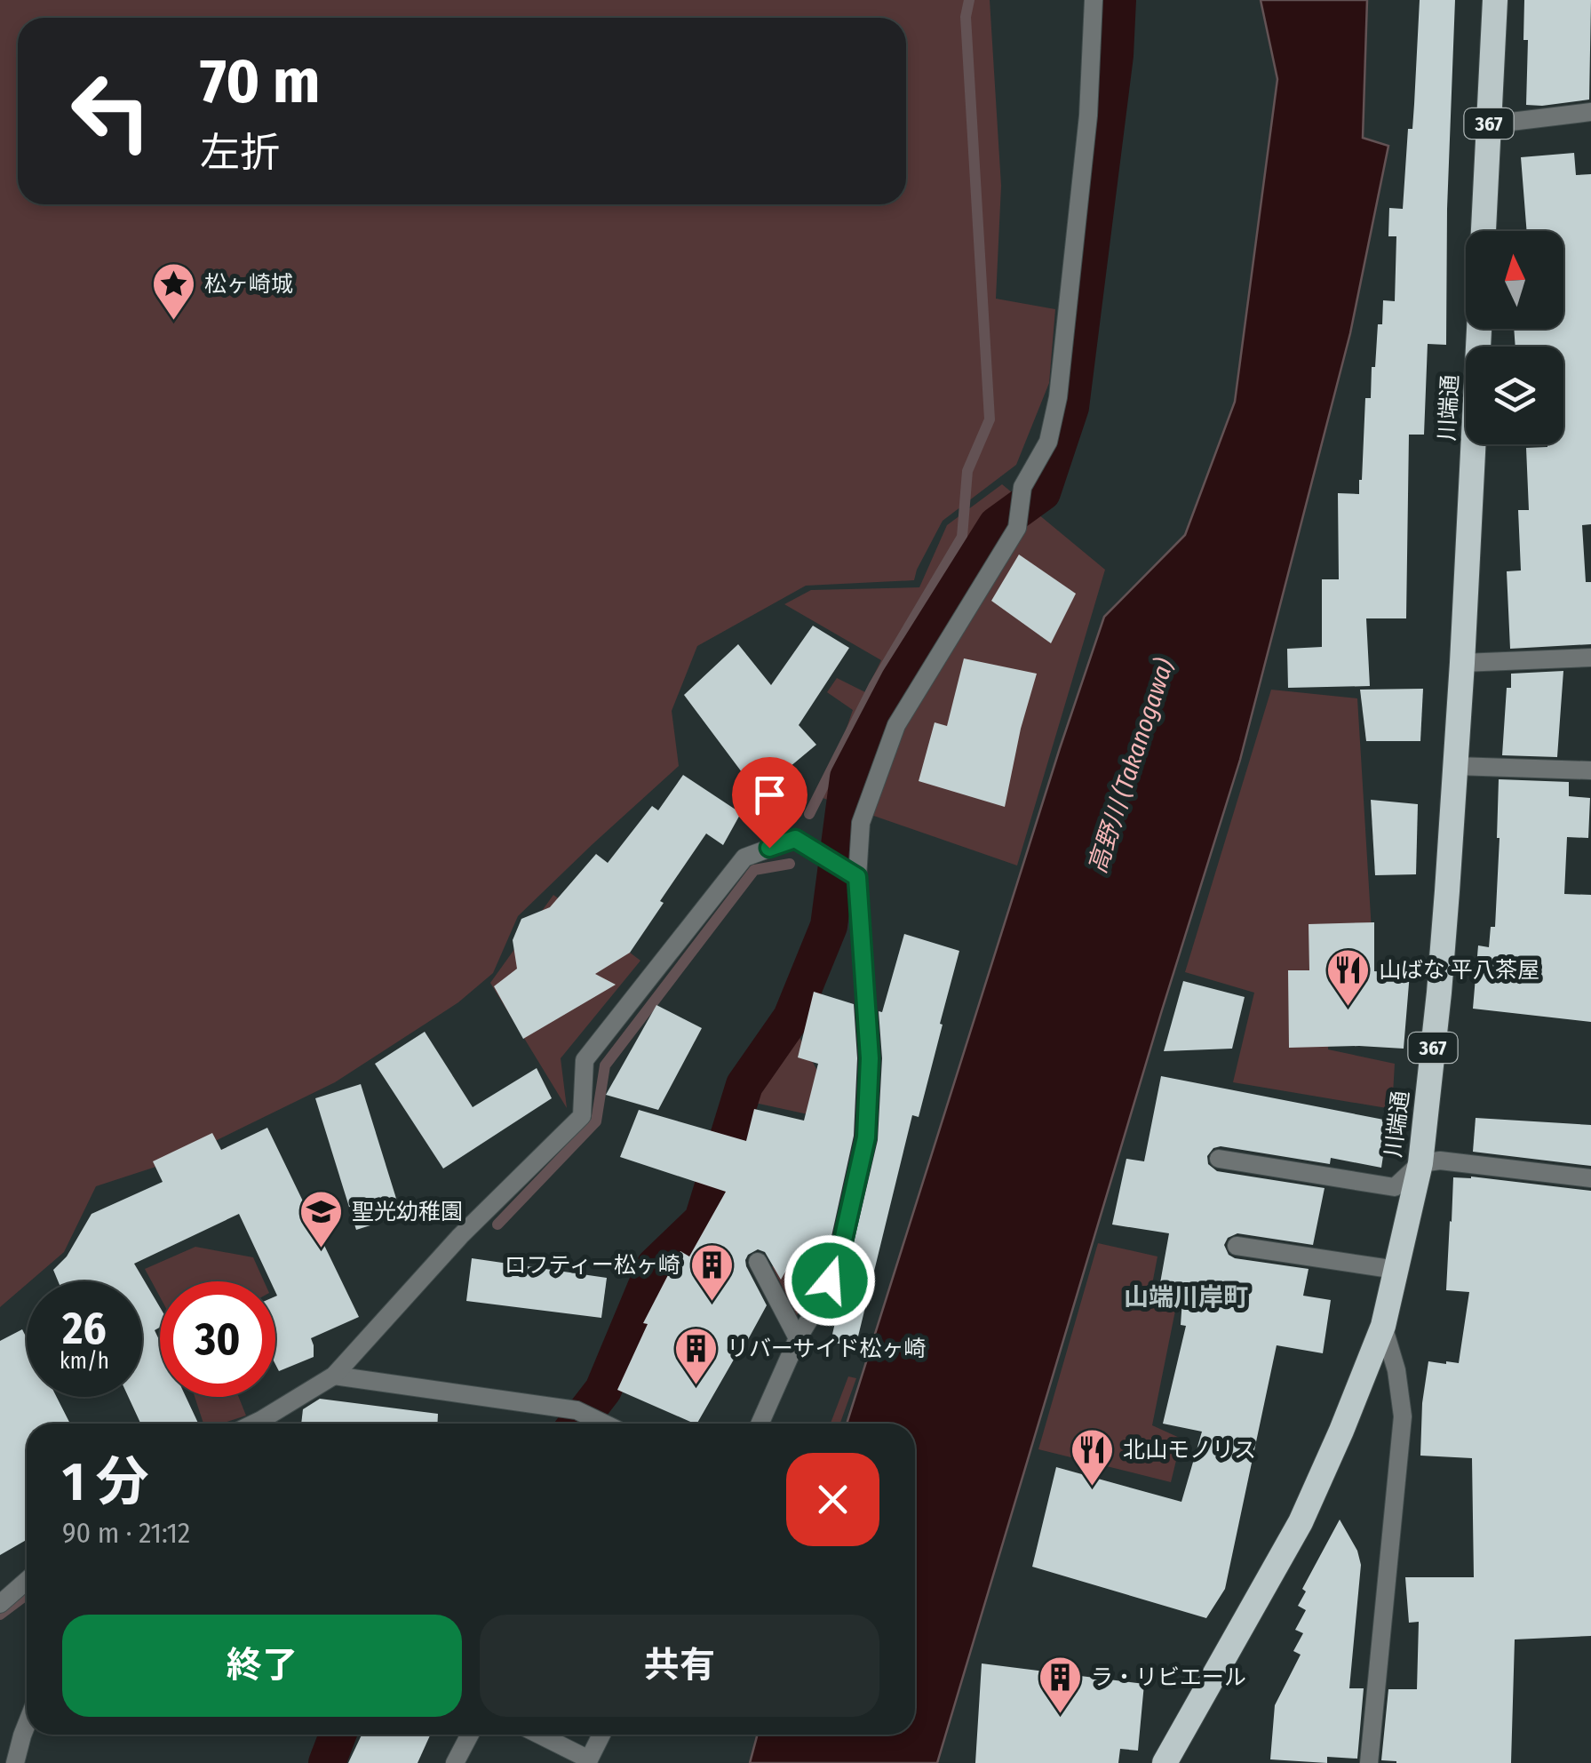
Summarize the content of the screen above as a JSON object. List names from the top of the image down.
{
  "streets": {
    "highway": ["367", "川端通"]
  },
  "districts": ["山端川岸町"],
  "water": ["高野川 (Takanogawa)"],
  "places": {
    "place": ["松ヶ崎城"],
    "restaurant": ["山ばな 平八茶屋", "北山モノリス"],
    "school or university": ["聖光幼稚園"],
    "building": ["ロフティー松ヶ崎", "リバーサイド松ヶ崎", "ラ・リビエール"]
  },
  "north": "top",
  "page": {
    "turn": ["70 m", "左折"],
    "speed": "26 km/h",
    "limit": "30",
    "heading": ["1 分", "90 m · 21:12"],
    "buttons": ["終了", "共有"]
  }
}
